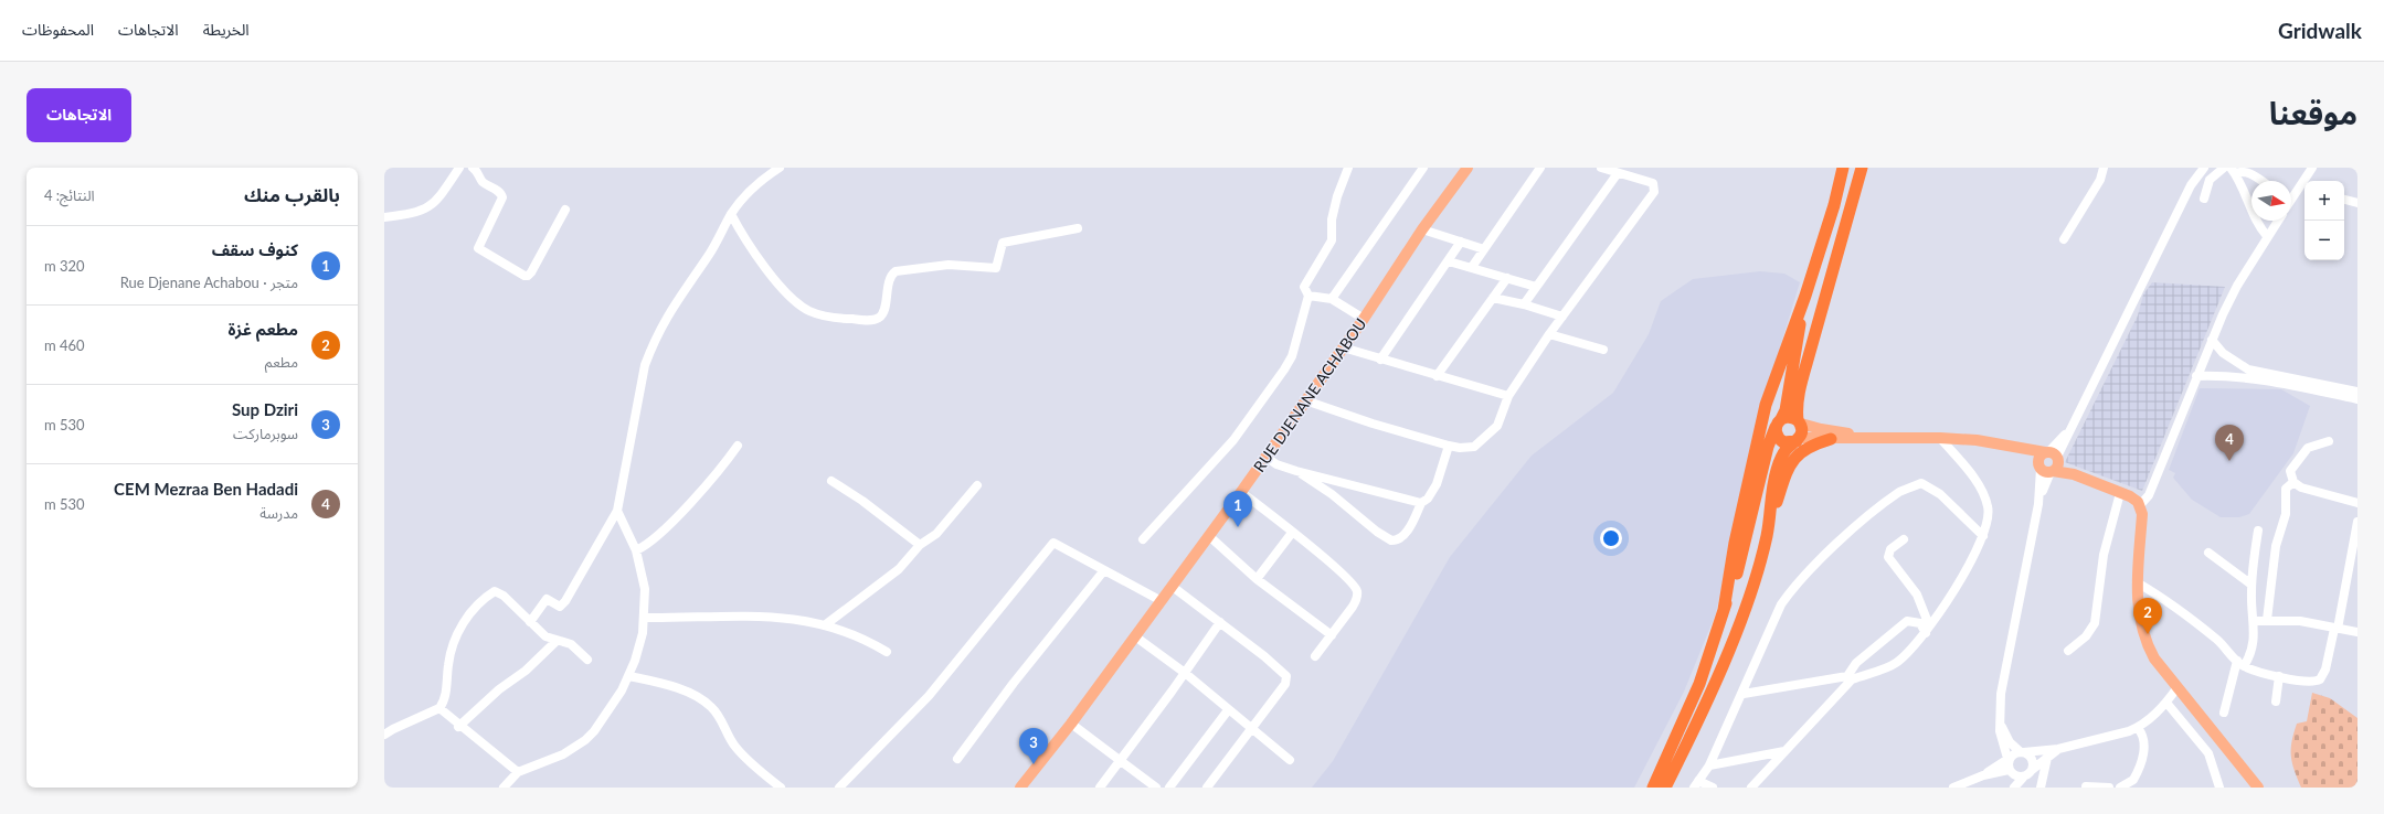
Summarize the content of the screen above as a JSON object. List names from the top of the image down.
{
  "streets": {
    "main road": ["RUE DJENANE ACHABOU"]
  },
  "north": "right",
  "page": {
    "header": "Gridwalk",
    "nav": ["الخريطة", "الاتجاهات", "المحفوظات"],
    "title": "موقعنا",
    "buttons": "الاتجاهات",
    "heading": ["بالقرب منك", "النتائج: 4"],
    "map_buttons": ["+", "−"],
    "list": [
      {
        "mark": "1",
        "name": "كنوف سقف",
        "note": "متجر · Rue Djenane Achabou",
        "value": "320 m"
      },
      {
        "mark": "2",
        "name": "مطعم غزة",
        "note": "مطعم",
        "value": "460 m"
      },
      {
        "mark": "3",
        "name": "Sup Dziri",
        "note": "سوبرماركت",
        "value": "530 m"
      },
      {
        "mark": "4",
        "name": "CEM Mezraa Ben Hadadi",
        "note": "مدرسة",
        "value": "530 m"
      }
    ],
    "pins": [
      "4",
      "1",
      "2",
      "3"
    ]
  }
}
